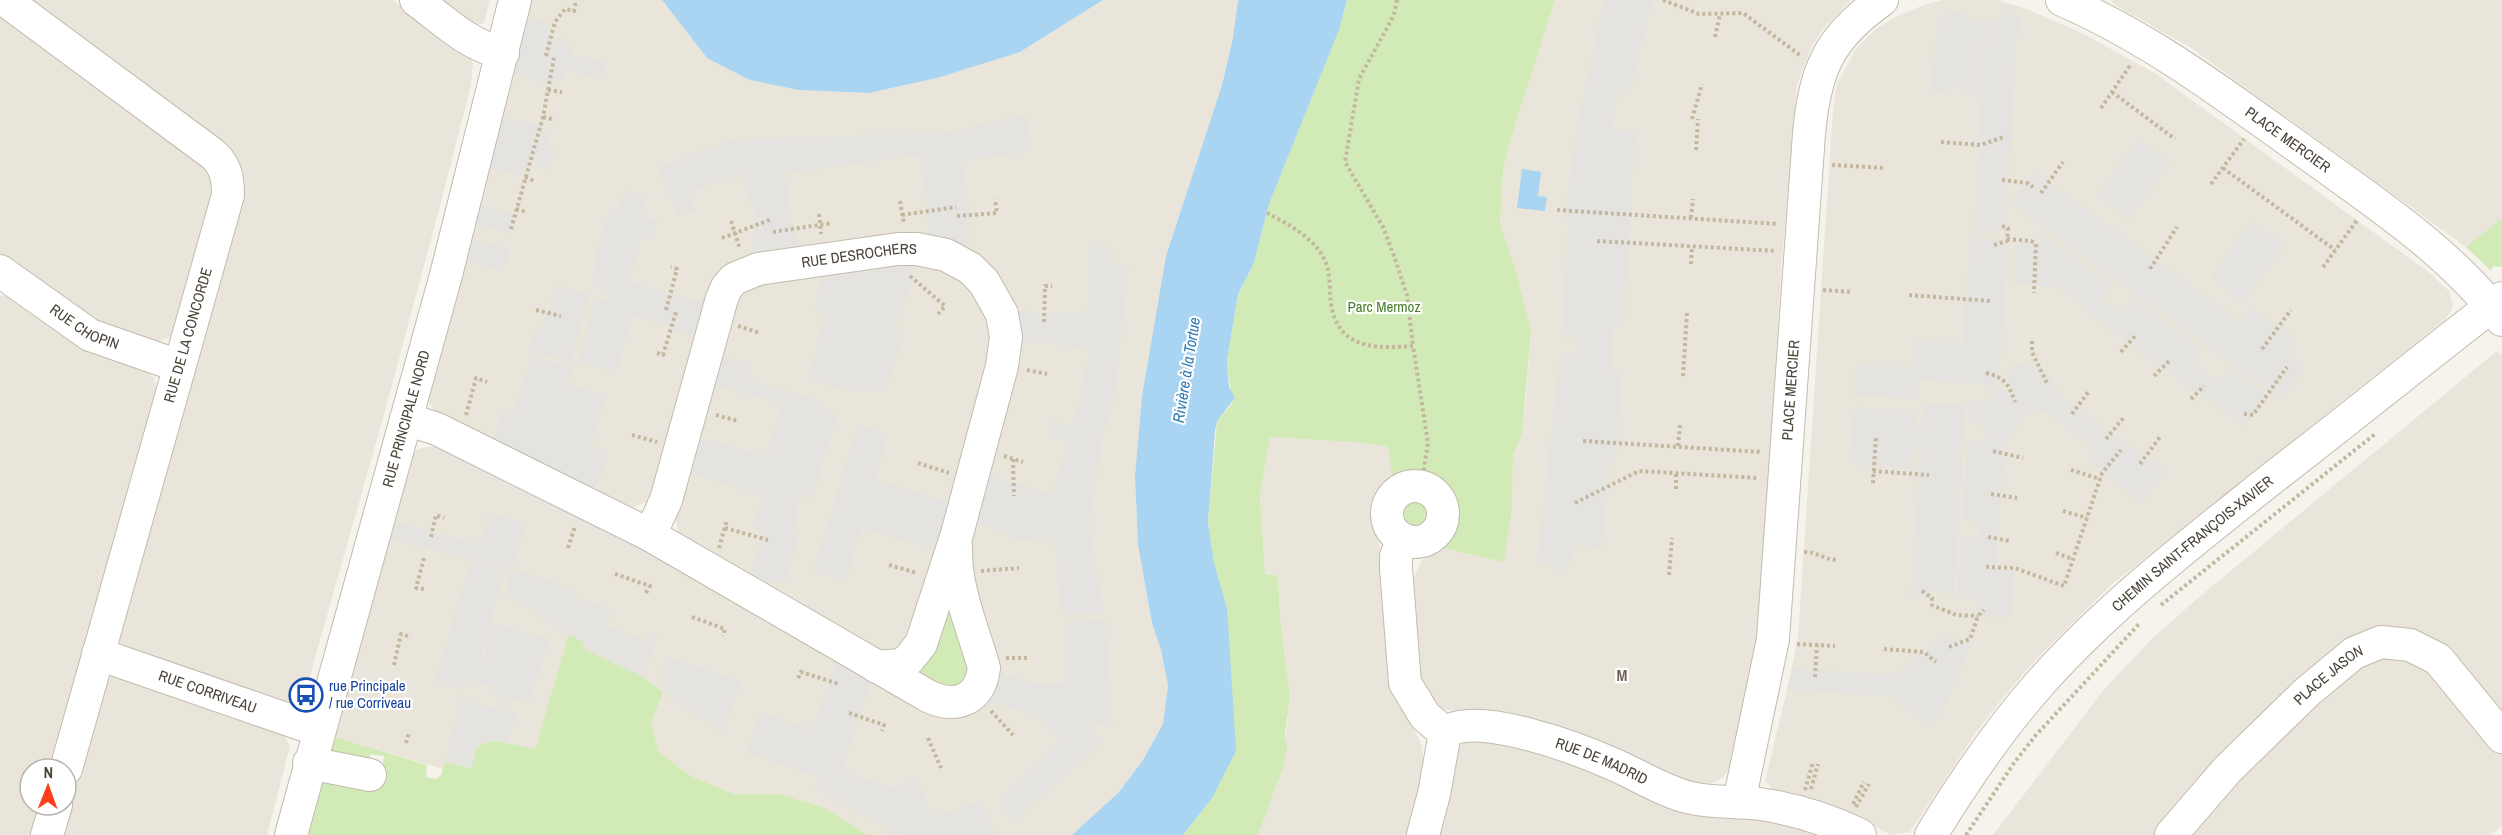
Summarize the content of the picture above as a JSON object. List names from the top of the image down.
{
  "streets": {
    "street": [
      "PLACE MERCIER",
      "RUE DESROCHERS",
      "RUE CHOPIN",
      "RUE DE LA CONCORDE",
      "RUE PRINCIPALE NORD",
      "CHEMIN SAINT-FRANÇOIS-XAVIER",
      "PLACE JASON",
      "RUE CORRIVEAU",
      "RUE DE MADRID"
    ]
  },
  "crossings": [
    ["PLACE MERCIER", "CHEMIN SAINT-FRANÇOIS-XAVIER"],
    ["PLACE MERCIER", "RUE DE MADRID"],
    ["RUE CHOPIN", "RUE DE LA CONCORDE"],
    ["RUE DE LA CONCORDE", "RUE CORRIVEAU"],
    ["RUE PRINCIPALE NORD", "RUE CORRIVEAU"]
  ],
  "districts": ["M"],
  "water": ["Rivière à la Tortue"],
  "parks": ["Parc Mermoz"],
  "places": {
    "bus stop": ["rue Principale / rue Corriveau"]
  },
  "north": "top"
}
